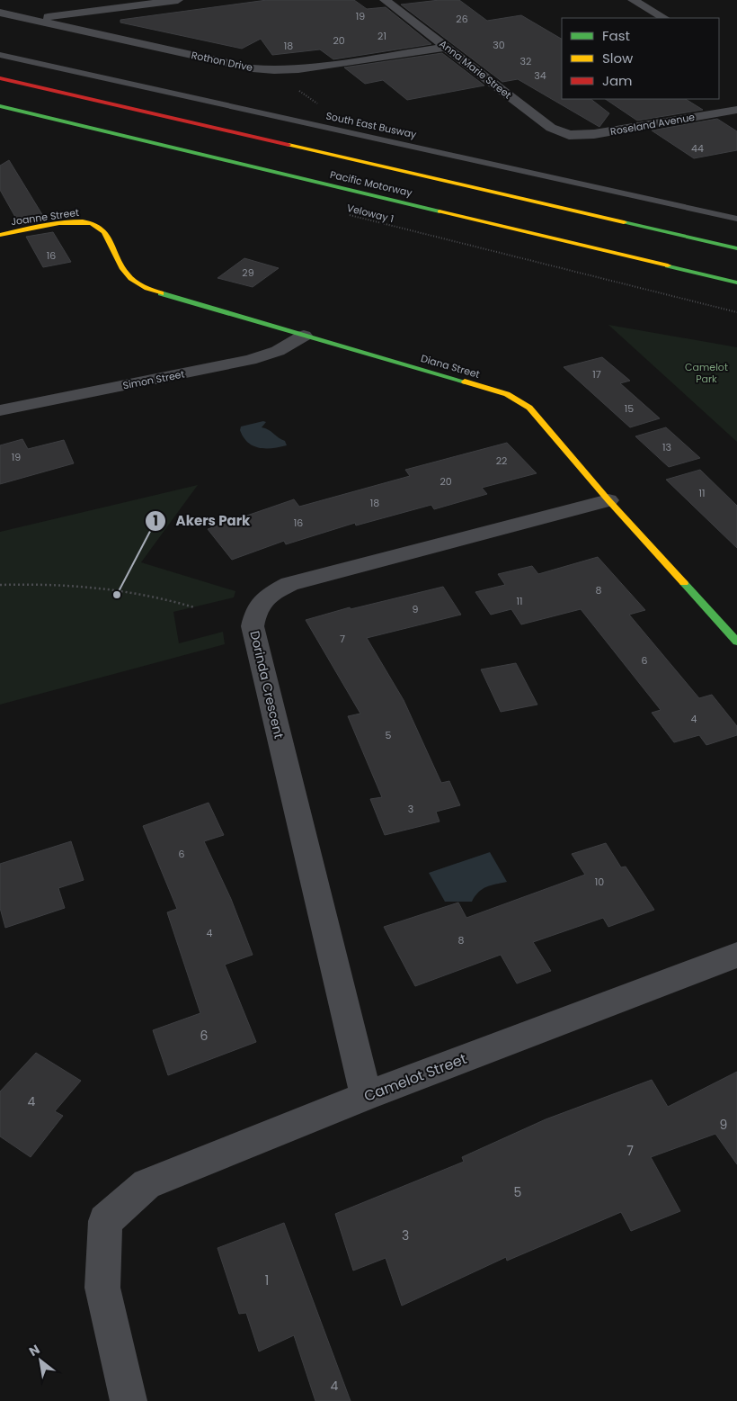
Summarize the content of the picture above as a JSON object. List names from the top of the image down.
{
  "streets": {
    "main road": ["Pacific Motorway", "Joanne Street", "Diana Street"],
    "street": [
      "Rothon Drive",
      "Anna Marie Street",
      "Roseland Avenue",
      "Simon Street",
      "Dorinda Crescent",
      "Camelot Street"
    ],
    "lane": ["South East Busway"],
    "path": ["Veloway 1"]
  },
  "crossings": [
    ["Rothon Drive", "Anna Marie Street"],
    ["Anna Marie Street", "Roseland Avenue"],
    ["Joanne Street", "Diana Street"],
    ["Diana Street", "Simon Street"],
    ["Diana Street", "Dorinda Crescent"],
    ["Dorinda Crescent", "Camelot Street"]
  ],
  "parks": ["Camelot Park"],
  "places": ["Akers Park"],
  "house_numbers": [
    "19",
    "26",
    "21",
    "20",
    "30",
    "18",
    "32",
    "34",
    "44",
    "16",
    "29",
    "17",
    "15",
    "13",
    "19",
    "22",
    "20",
    "11",
    "18",
    "16",
    "8",
    "11",
    "9",
    "7",
    "6",
    "4",
    "5",
    "3",
    "6",
    "10",
    "4",
    "8",
    "6",
    "4",
    "9",
    "7",
    "5",
    "3",
    "1",
    "4"
  ],
  "legend": ["Fast", "Slow", "Jam"],
  "north": "top left"
}
